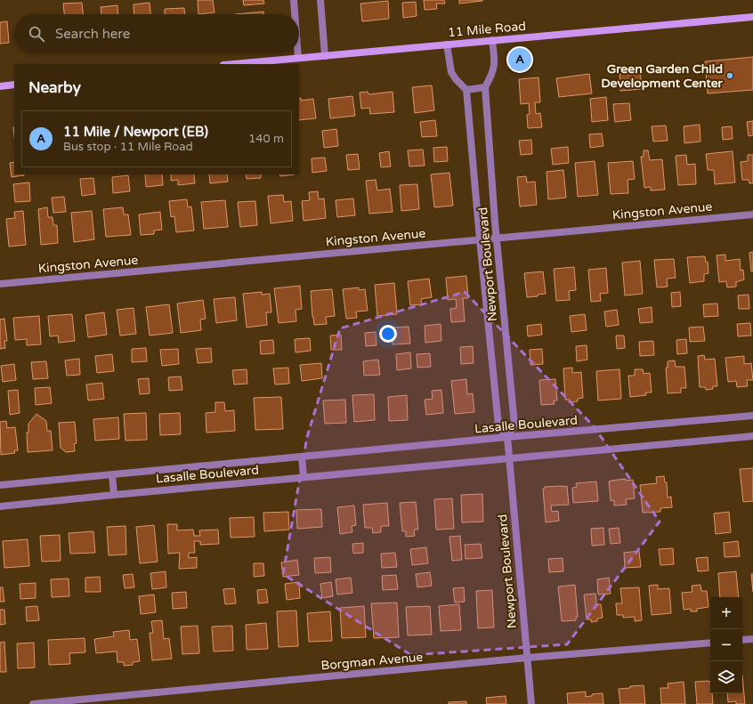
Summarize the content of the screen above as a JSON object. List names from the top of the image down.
{
  "streets": {
    "main road": ["11 Mile Road"],
    "street": [
      "Kingston Avenue",
      "Newport Boulevard",
      "Lasalle Boulevard",
      "Borgman Avenue"
    ]
  },
  "crossings": [
    ["Kingston Avenue", "Newport Boulevard"],
    ["Newport Boulevard", "Lasalle Boulevard"],
    ["Newport Boulevard", "Borgman Avenue"]
  ],
  "places": ["Green Garden Child Development Center"],
  "page": {
    "search": "Search here",
    "pins": "A",
    "heading": "Nearby",
    "list": [
      {
        "mark": "A",
        "name": "11 Mile / Newport (EB)",
        "note": "Bus stop · 11 Mile Road",
        "value": "140 m"
      }
    ],
    "map_buttons": ["+", "−"]
  }
}
